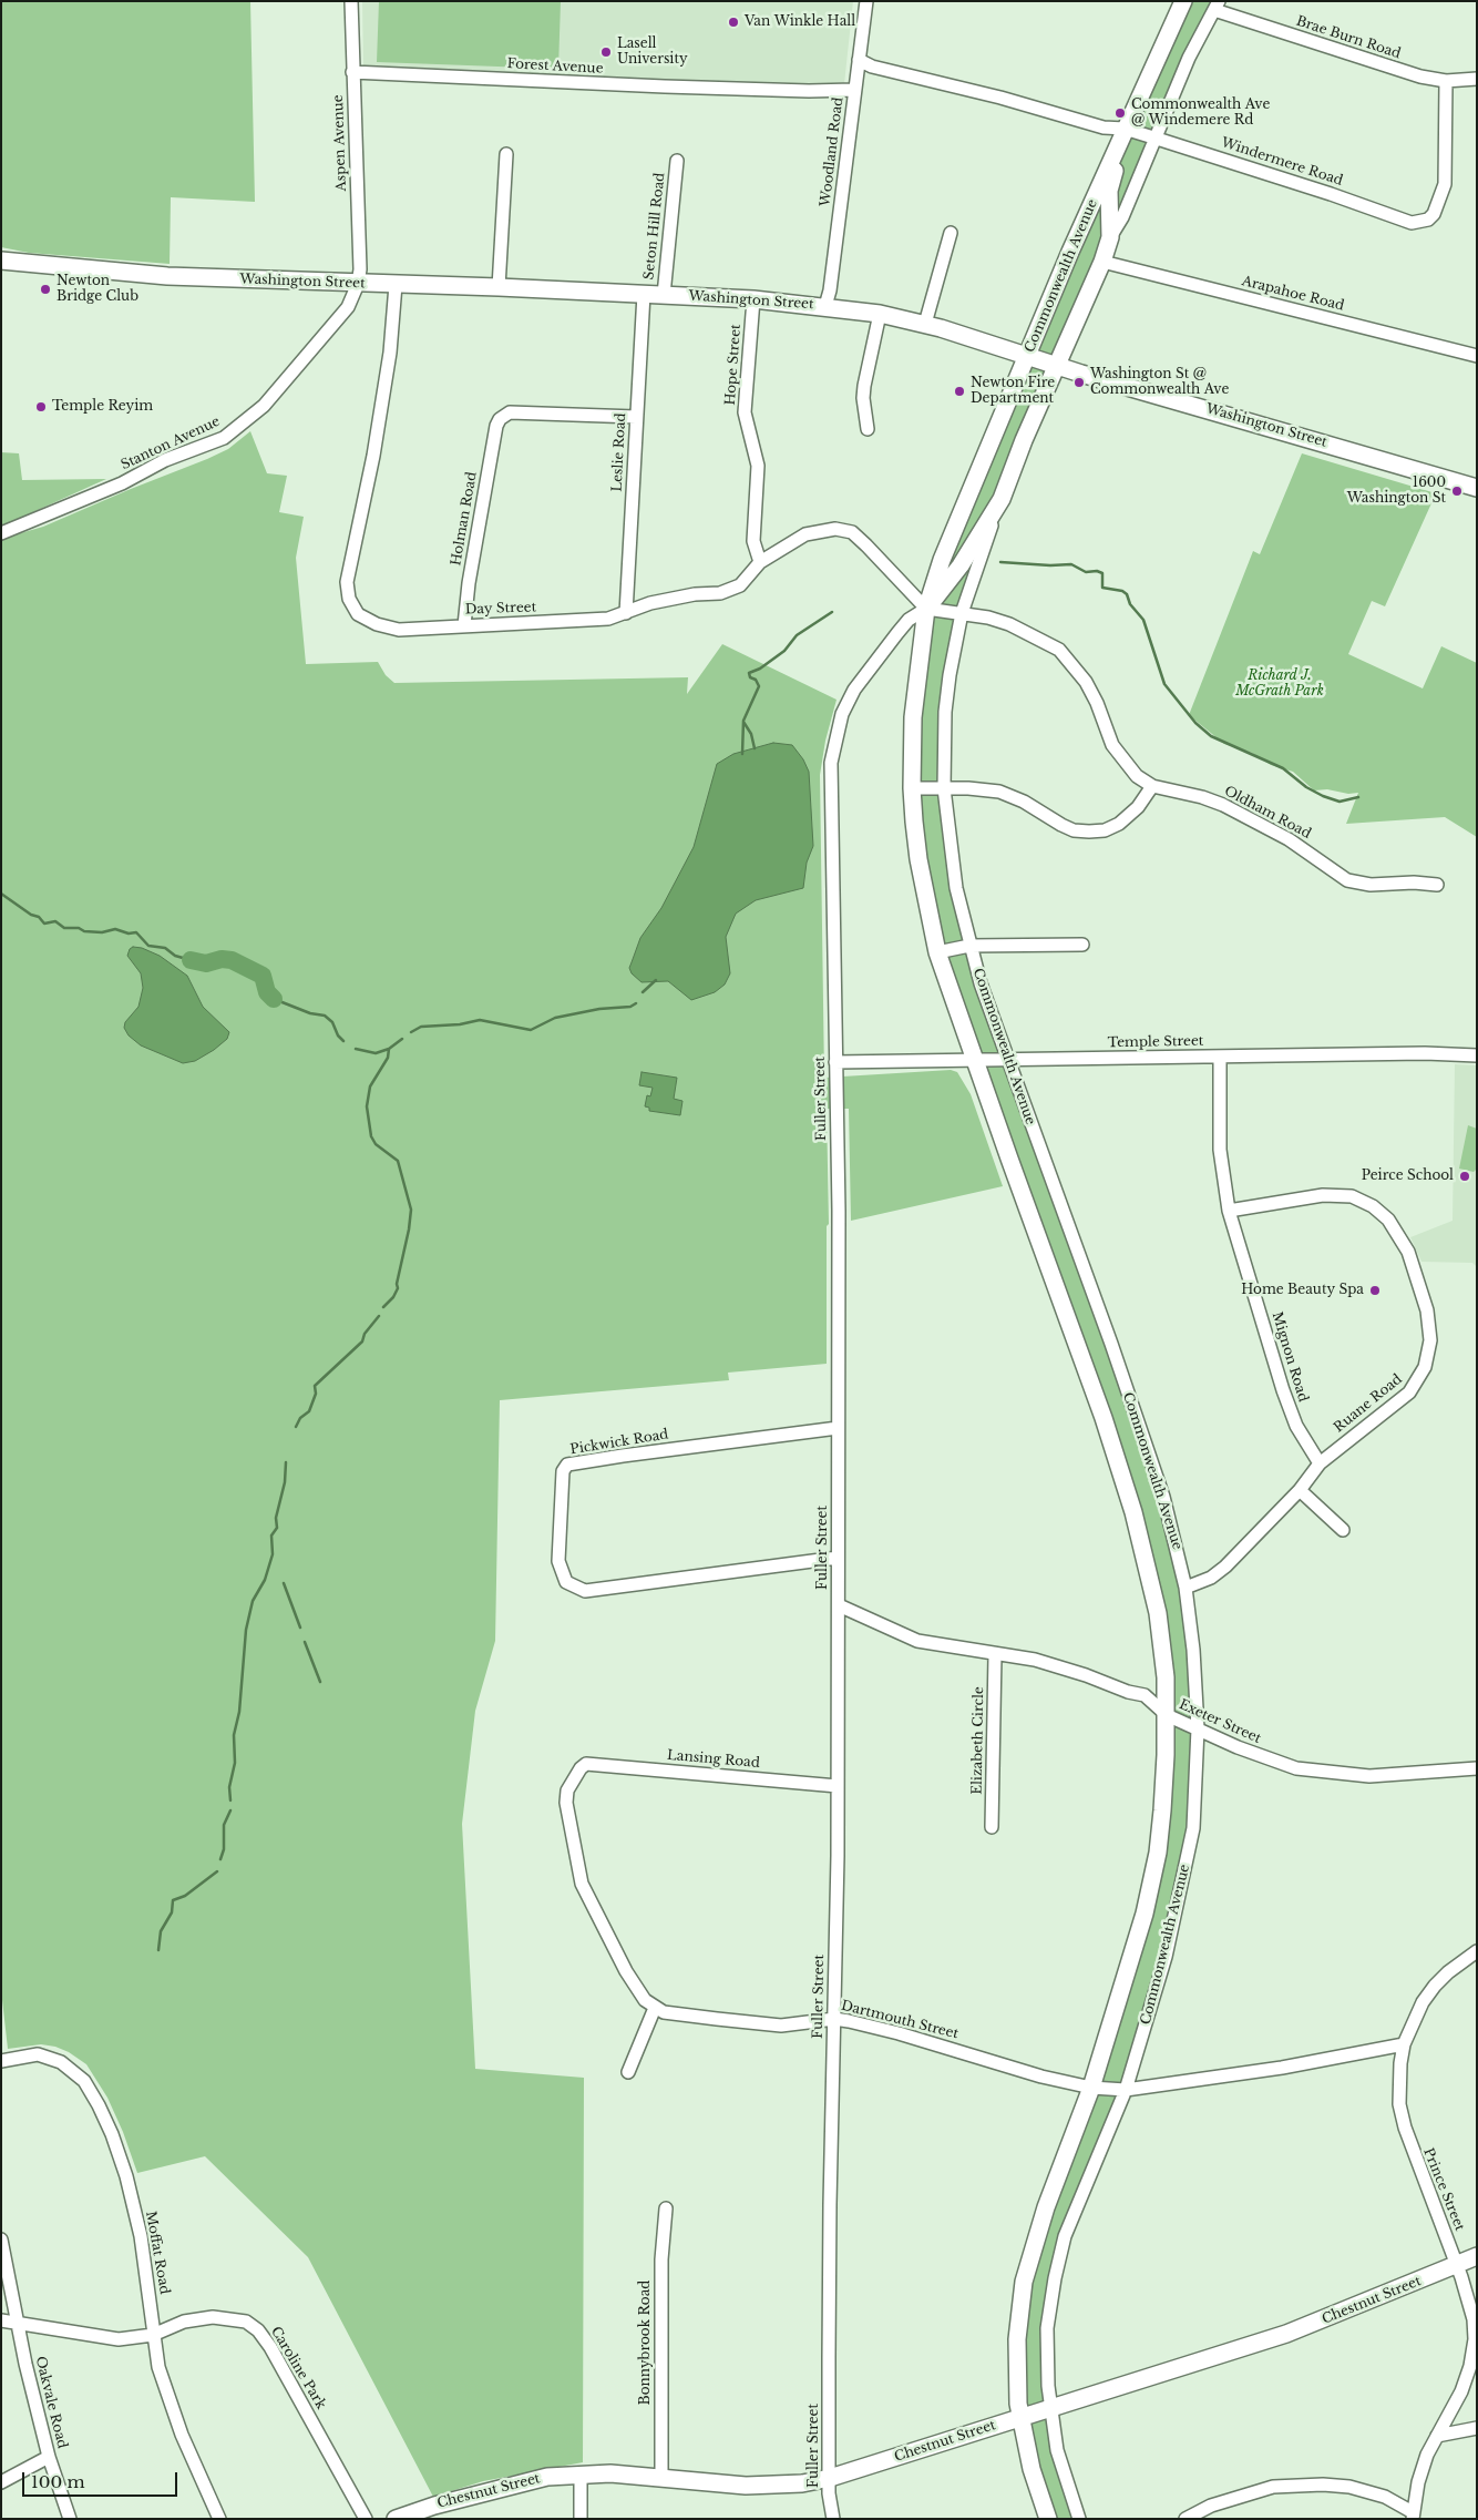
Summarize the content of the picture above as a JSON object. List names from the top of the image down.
{
  "streets": {
    "main road": ["Commonwealth Avenue", "Washington Street", "Chestnut Street"],
    "street": [
      "Brae Burn Road",
      "Forest Avenue",
      "Aspen Avenue",
      "Woodland Road",
      "Windermere Road",
      "Seton Hill Road",
      "Arapahoe Road",
      "Hope Street",
      "Stanton Avenue",
      "Leslie Road",
      "Holman Road",
      "Day Street",
      "Oldham Road",
      "Temple Street",
      "Fuller Street",
      "Mignon Road",
      "Ruane Road",
      "Pickwick Road",
      "Exeter Street",
      "Elizabeth Circle",
      "Lansing Road",
      "Dartmouth Street",
      "Prince Street",
      "Moffat Road",
      "Bonnybrook Road",
      "Caroline Park",
      "Oakvale Road"
    ]
  },
  "crossings": [
    ["Brae Burn Road", "Windermere Road"],
    ["Brae Burn Road", "Commonwealth Avenue"],
    ["Forest Avenue", "Aspen Avenue"],
    ["Forest Avenue", "Woodland Road"],
    ["Aspen Avenue", "Washington Street"],
    ["Aspen Avenue", "Stanton Avenue"],
    ["Woodland Road", "Windermere Road"],
    ["Woodland Road", "Washington Street"],
    ["Windermere Road", "Commonwealth Avenue"],
    ["Seton Hill Road", "Washington Street"],
    ["Commonwealth Avenue", "Washington Street"],
    ["Commonwealth Avenue", "Arapahoe Road"],
    ["Commonwealth Avenue", "Day Street"],
    ["Commonwealth Avenue", "Oldham Road"],
    ["Commonwealth Avenue", "Temple Street"],
    ["Commonwealth Avenue", "Fuller Street"],
    ["Commonwealth Avenue", "Ruane Road"],
    ["Commonwealth Avenue", "Exeter Street"],
    ["Commonwealth Avenue", "Dartmouth Street"],
    ["Commonwealth Avenue", "Chestnut Street"],
    ["Washington Street", "Hope Street"],
    ["Washington Street", "Stanton Avenue"],
    ["Washington Street", "Leslie Road"],
    ["Washington Street", "Day Street"],
    ["Hope Street", "Day Street"],
    ["Leslie Road", "Holman Road"],
    ["Leslie Road", "Day Street"],
    ["Holman Road", "Day Street"],
    ["Day Street", "Oldham Road"],
    ["Day Street", "Fuller Street"],
    ["Oldham Road", "Fuller Street"],
    ["Temple Street", "Fuller Street"],
    ["Temple Street", "Mignon Road"],
    ["Fuller Street", "Pickwick Road"],
    ["Fuller Street", "Exeter Street"],
    ["Fuller Street", "Lansing Road"],
    ["Fuller Street", "Dartmouth Street"],
    ["Fuller Street", "Chestnut Street"],
    ["Mignon Road", "Ruane Road"],
    ["Exeter Street", "Elizabeth Circle"],
    ["Lansing Road", "Dartmouth Street"],
    ["Dartmouth Street", "Prince Street"],
    ["Prince Street", "Chestnut Street"],
    ["Moffat Road", "Caroline Park"],
    ["Chestnut Street", "Bonnybrook Road"],
    ["Caroline Park", "Oakvale Road"]
  ],
  "parks": ["Richard J. McGrath Park"],
  "places": [
    "Van Winkle Hall",
    "Lasell University",
    "Commonwealth Ave @ Windemere Rd",
    "Newton Bridge Club",
    "Washington St @ Commonwealth Ave",
    "Newton Fire Department",
    "Temple Reyim",
    "1600 Washington St",
    "Peirce School",
    "Home Beauty Spa"
  ],
  "scale_bar": "100 m"
}
